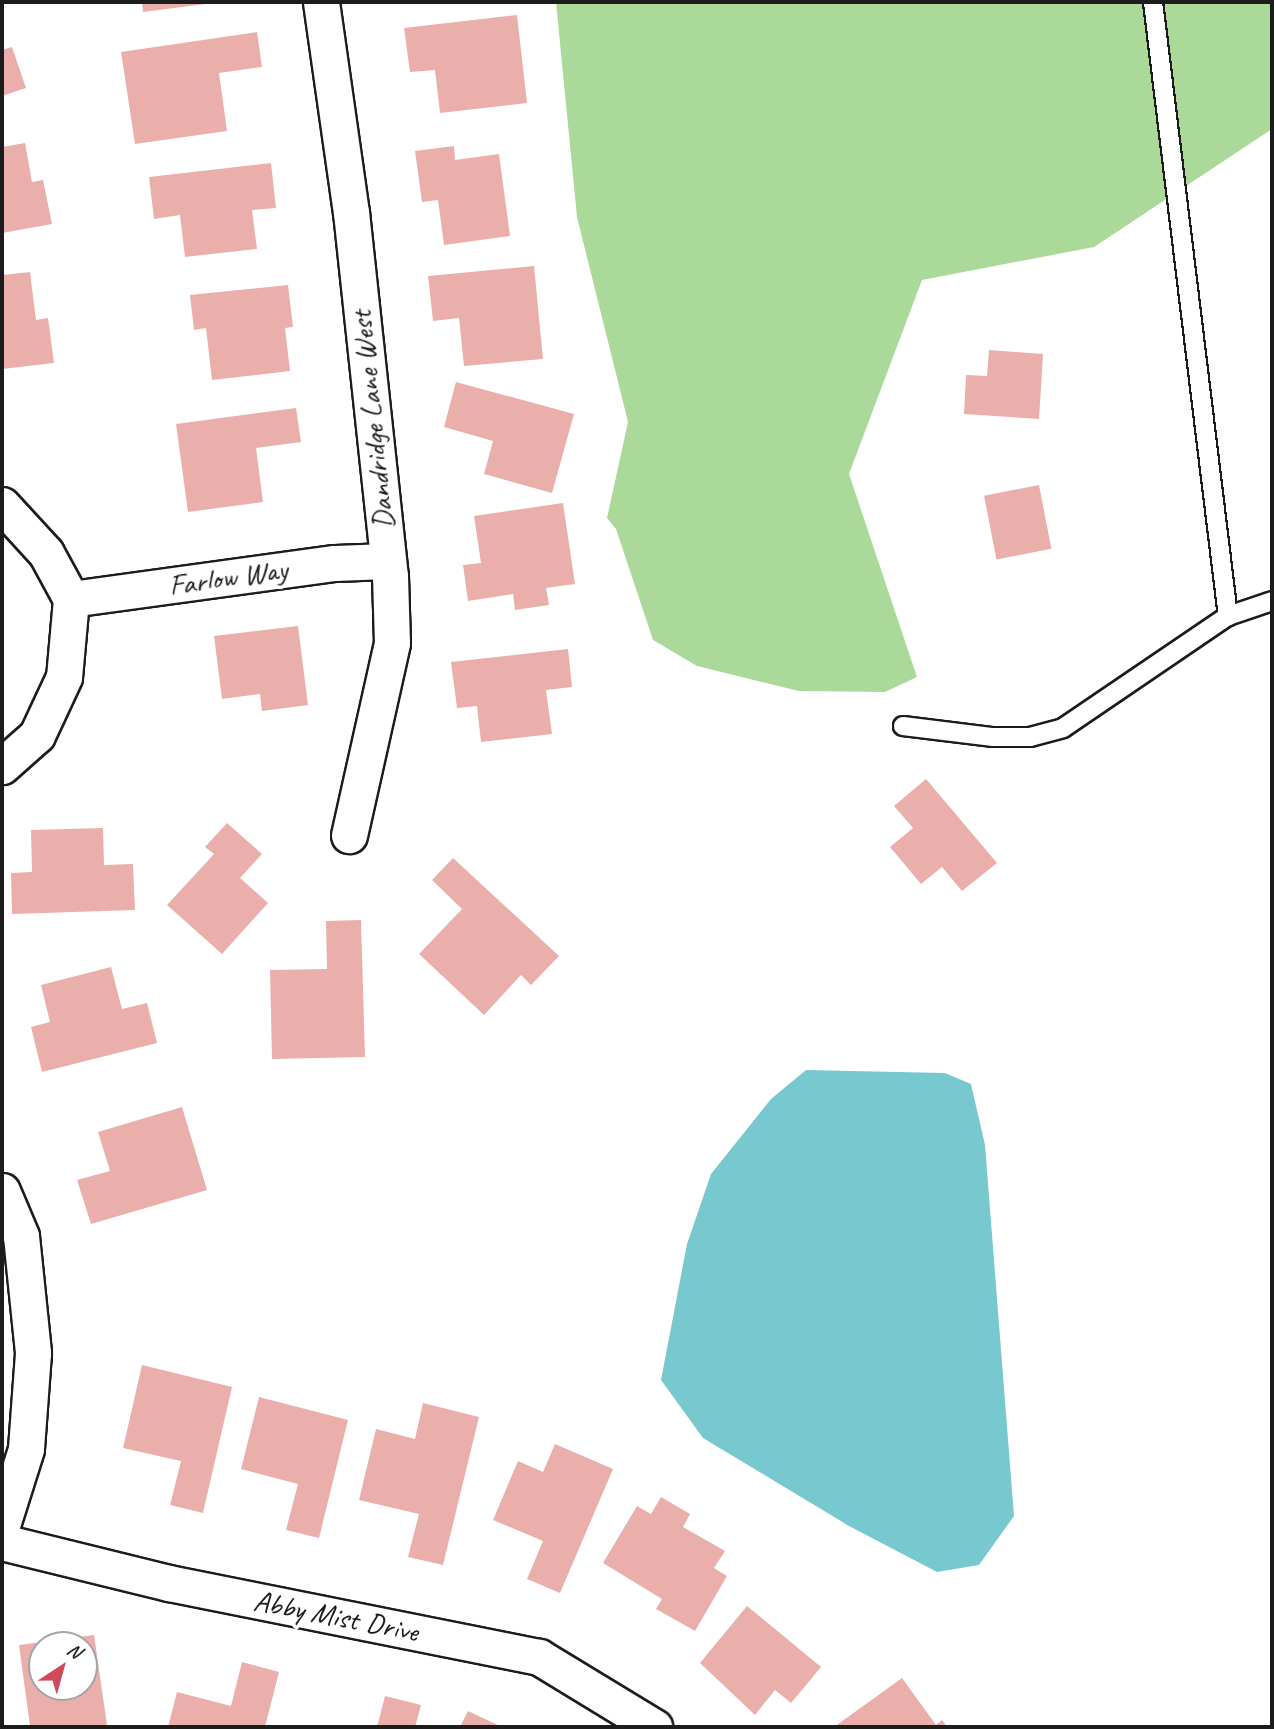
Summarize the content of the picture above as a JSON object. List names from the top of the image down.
{
  "streets": {
    "street": ["Dandridge Lane West", "Farlow Way", "Abby Mist Drive"]
  },
  "crossings": [
    ["Dandridge Lane West", "Farlow Way"]
  ],
  "north": "top right"
}
